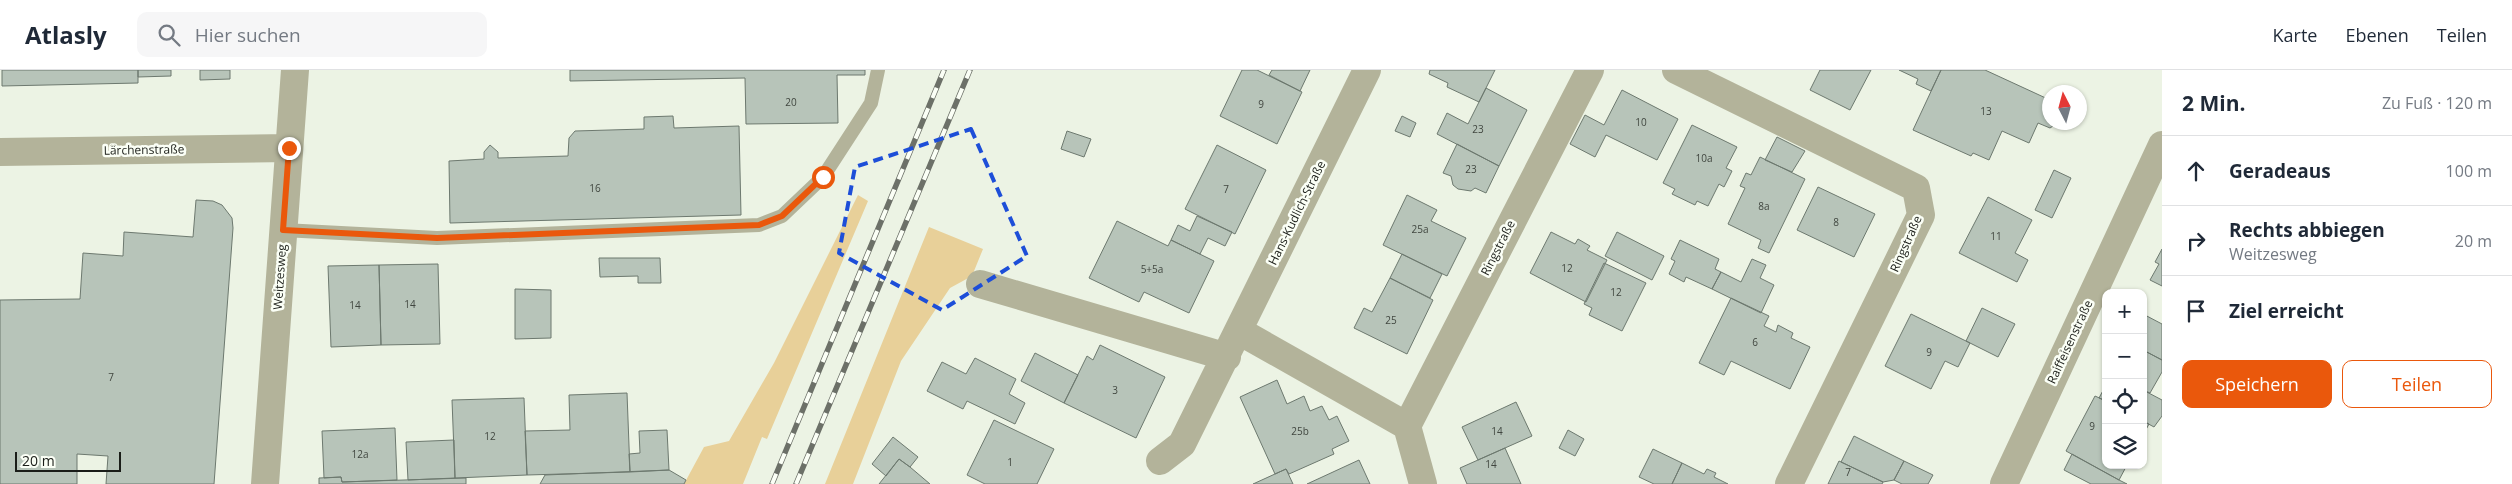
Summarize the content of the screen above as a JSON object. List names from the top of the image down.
{
  "streets": {
    "street": [
      "Lärchenstraße",
      "Hans-Kudlich-Straße",
      "Ringstraße",
      "Weitzesweg",
      "Raiffeisenstraße"
    ]
  },
  "crossings": [
    ["Lärchenstraße", "Weitzesweg"]
  ],
  "house_numbers": [
    "20",
    "9",
    "13",
    "10",
    "23",
    "10a",
    "23",
    "16",
    "7",
    "8a",
    "8",
    "25a",
    "11",
    "12",
    "5+5a",
    "12",
    "14",
    "14",
    "25",
    "6",
    "9",
    "7",
    "3",
    "9",
    "25b",
    "14",
    "12",
    "12a",
    "1",
    "14",
    "7"
  ],
  "scale_bar": "20 m",
  "north": "top",
  "page": {
    "header": "Atlasly",
    "search": "Hier suchen",
    "nav": ["Karte", "Ebenen", "Teilen"],
    "heading": ["2 Min.", "Zu Fuß · 120 m"],
    "list": [
      ["Geradeaus", "100 m"],
      ["Rechts abbiegen", "Weitzesweg", "20 m"],
      "Ziel erreicht"
    ],
    "map_buttons": ["+", "−"],
    "buttons": ["Speichern", "Teilen"],
    "scale": "20 m"
  }
}
